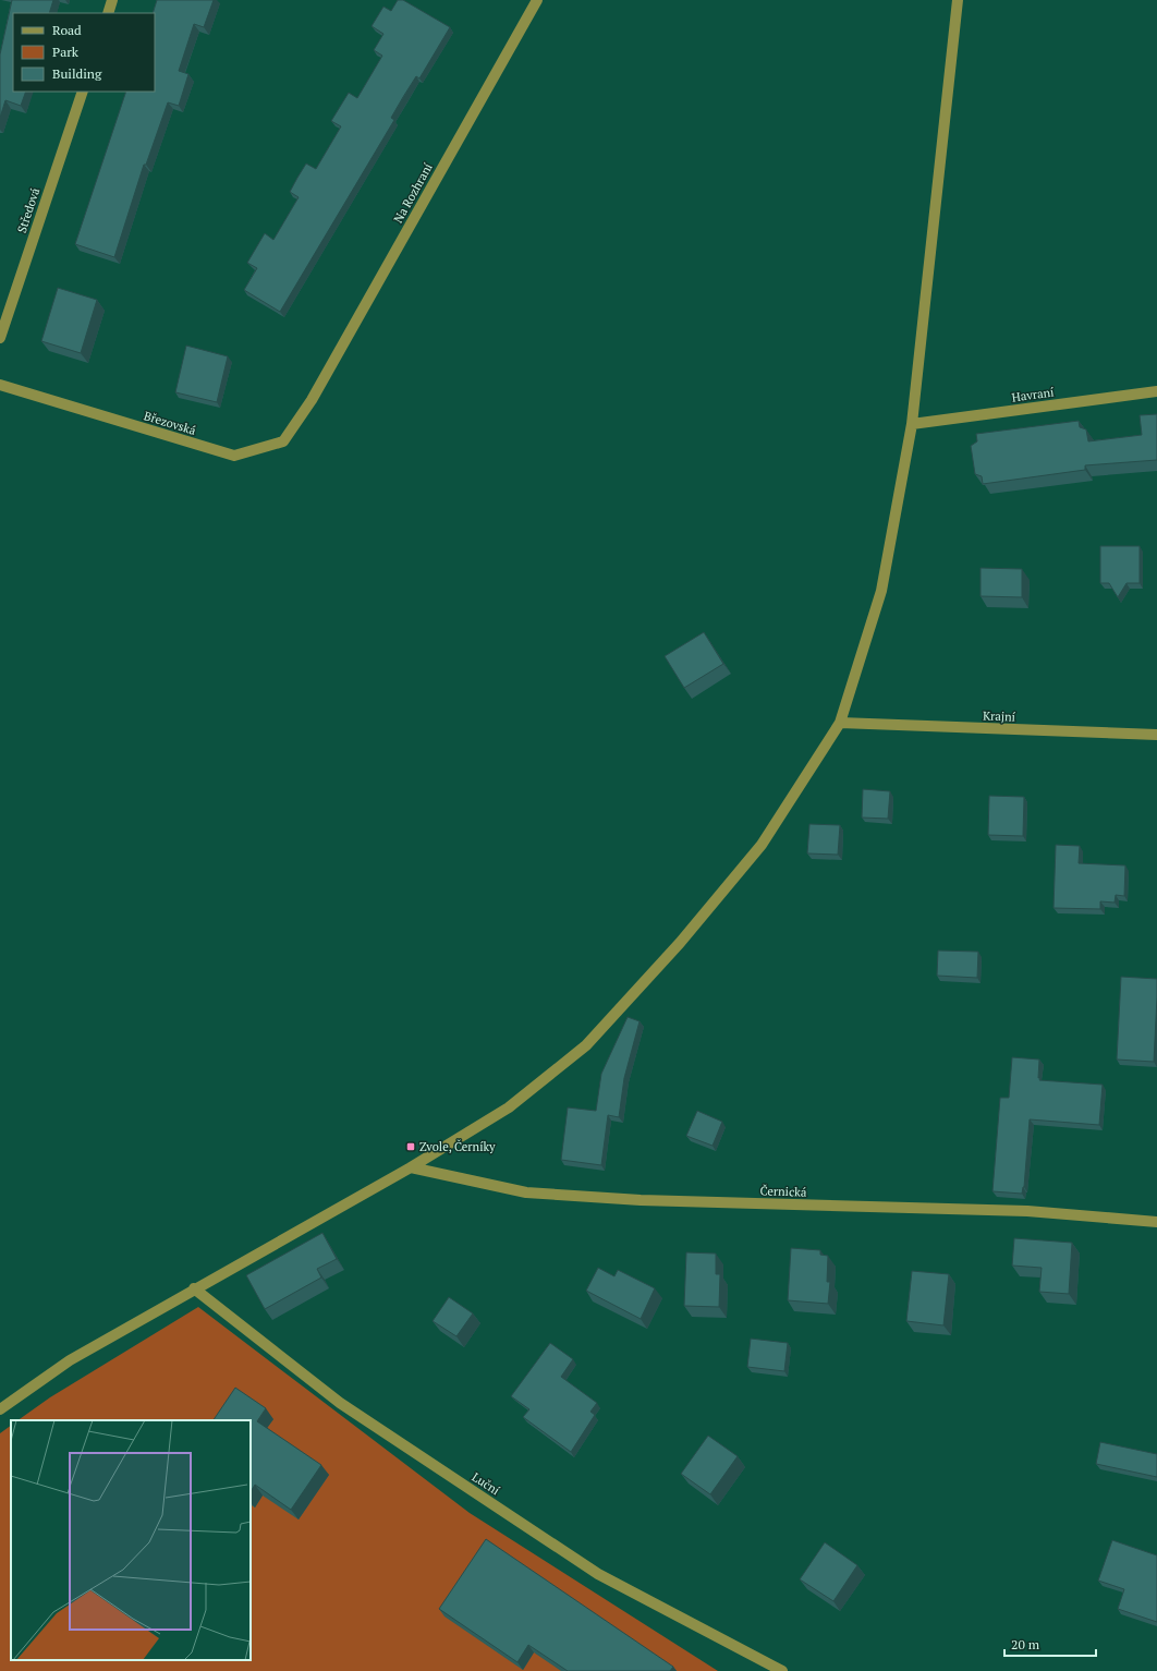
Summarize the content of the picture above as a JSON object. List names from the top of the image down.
{
  "streets": {
    "street": [
      "Na Rozhraní",
      "Středová",
      "Havraní",
      "Březovská",
      "Krajní",
      "Černická",
      "Luční"
    ]
  },
  "crossings": [
    ["Na Rozhraní", "Březovská"]
  ],
  "places": {
    "transit": ["Zvole, Černíky"]
  },
  "legend": ["Road", "Park", "Building"],
  "scale_bar": "20 m"
}
